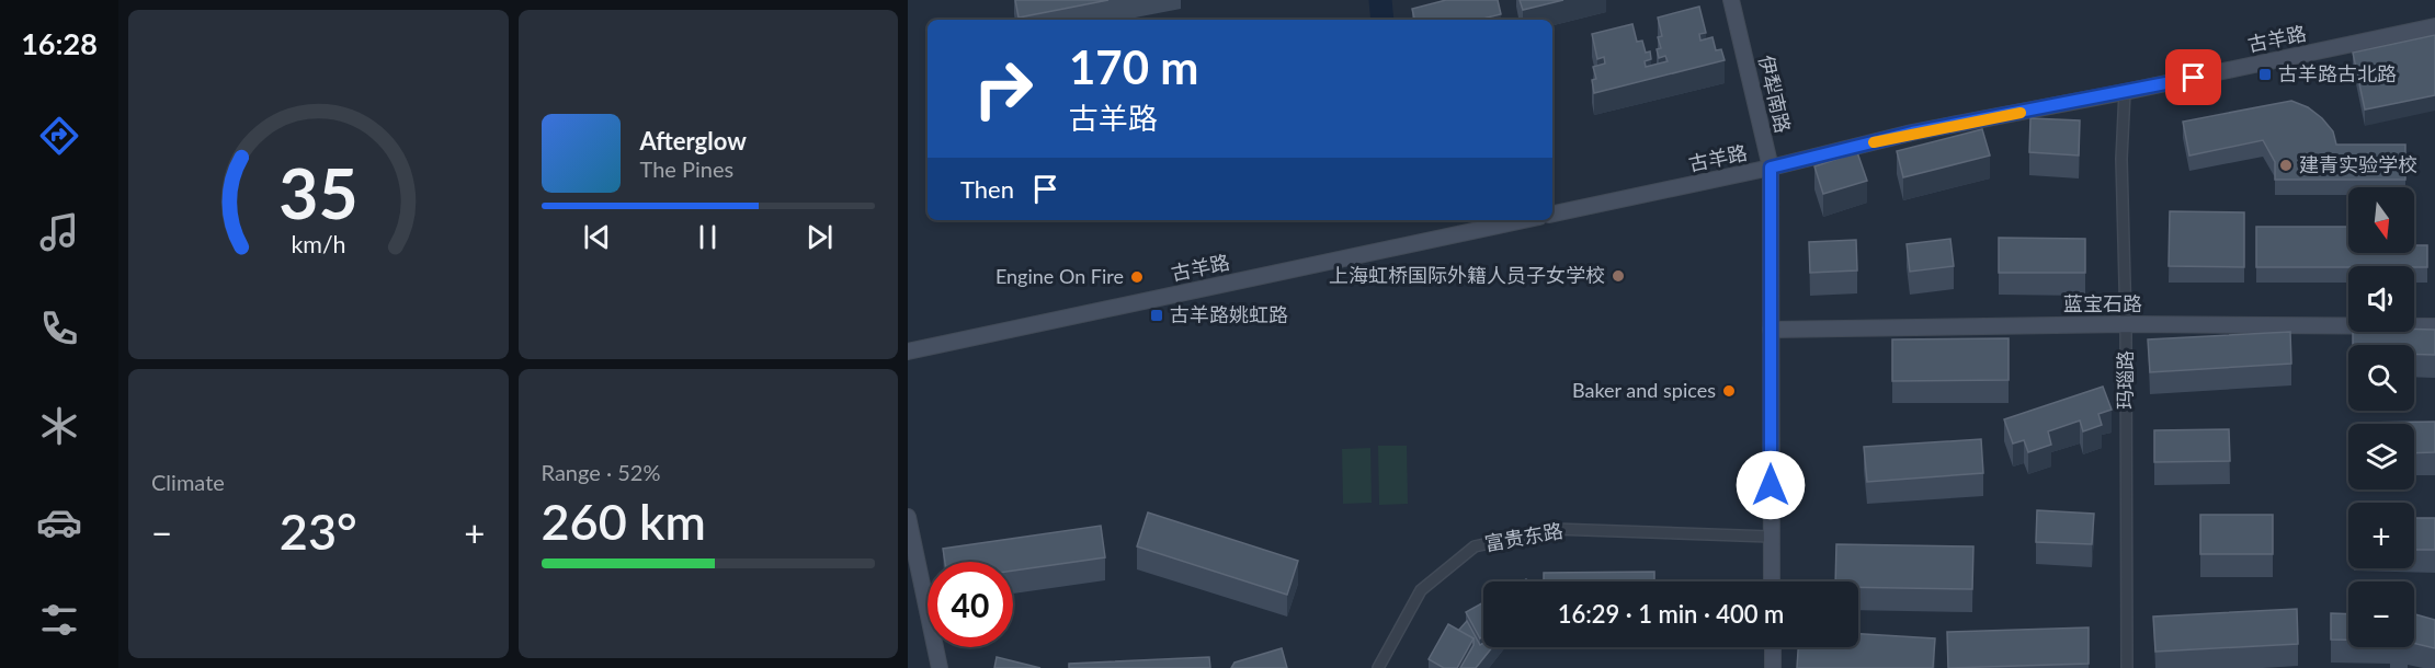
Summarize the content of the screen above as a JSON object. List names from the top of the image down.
{
  "streets": {
    "street": [
      "古羊路",
      "伊犁南路",
      "蓝宝石路",
      "玛瑙路",
      "富贵东路"
    ]
  },
  "crossings": [
    ["古羊路", "伊犁南路"],
    ["古羊路", "玛瑙路"],
    ["伊犁南路", "蓝宝石路"],
    ["伊犁南路", "富贵东路"],
    ["蓝宝石路", "玛瑙路"]
  ],
  "places": {
    "transit": ["古羊路古北路", "古羊路姚虹路"],
    "other": [
      "建青实验学校",
      "上海虹桥国际外籍人员子女学校",
      "Engine On Fire",
      "Baker and spices"
    ]
  },
  "north": "bottom",
  "page": {
    "tabs": "16:28",
    "turn": ["170 m", "古羊路"],
    "song": ["Afterglow", "The Pines"],
    "then": "Then",
    "map_buttons": ["+", "−"],
    "tile": [
      "Climate",
      ["Range · 52%", "260 km"]
    ],
    "heat": ["−", "23°", "+"],
    "limit": "40",
    "trip": "16:29 · 1 min · 400 m",
    "gauge": ["35", "km/h"]
  }
}
